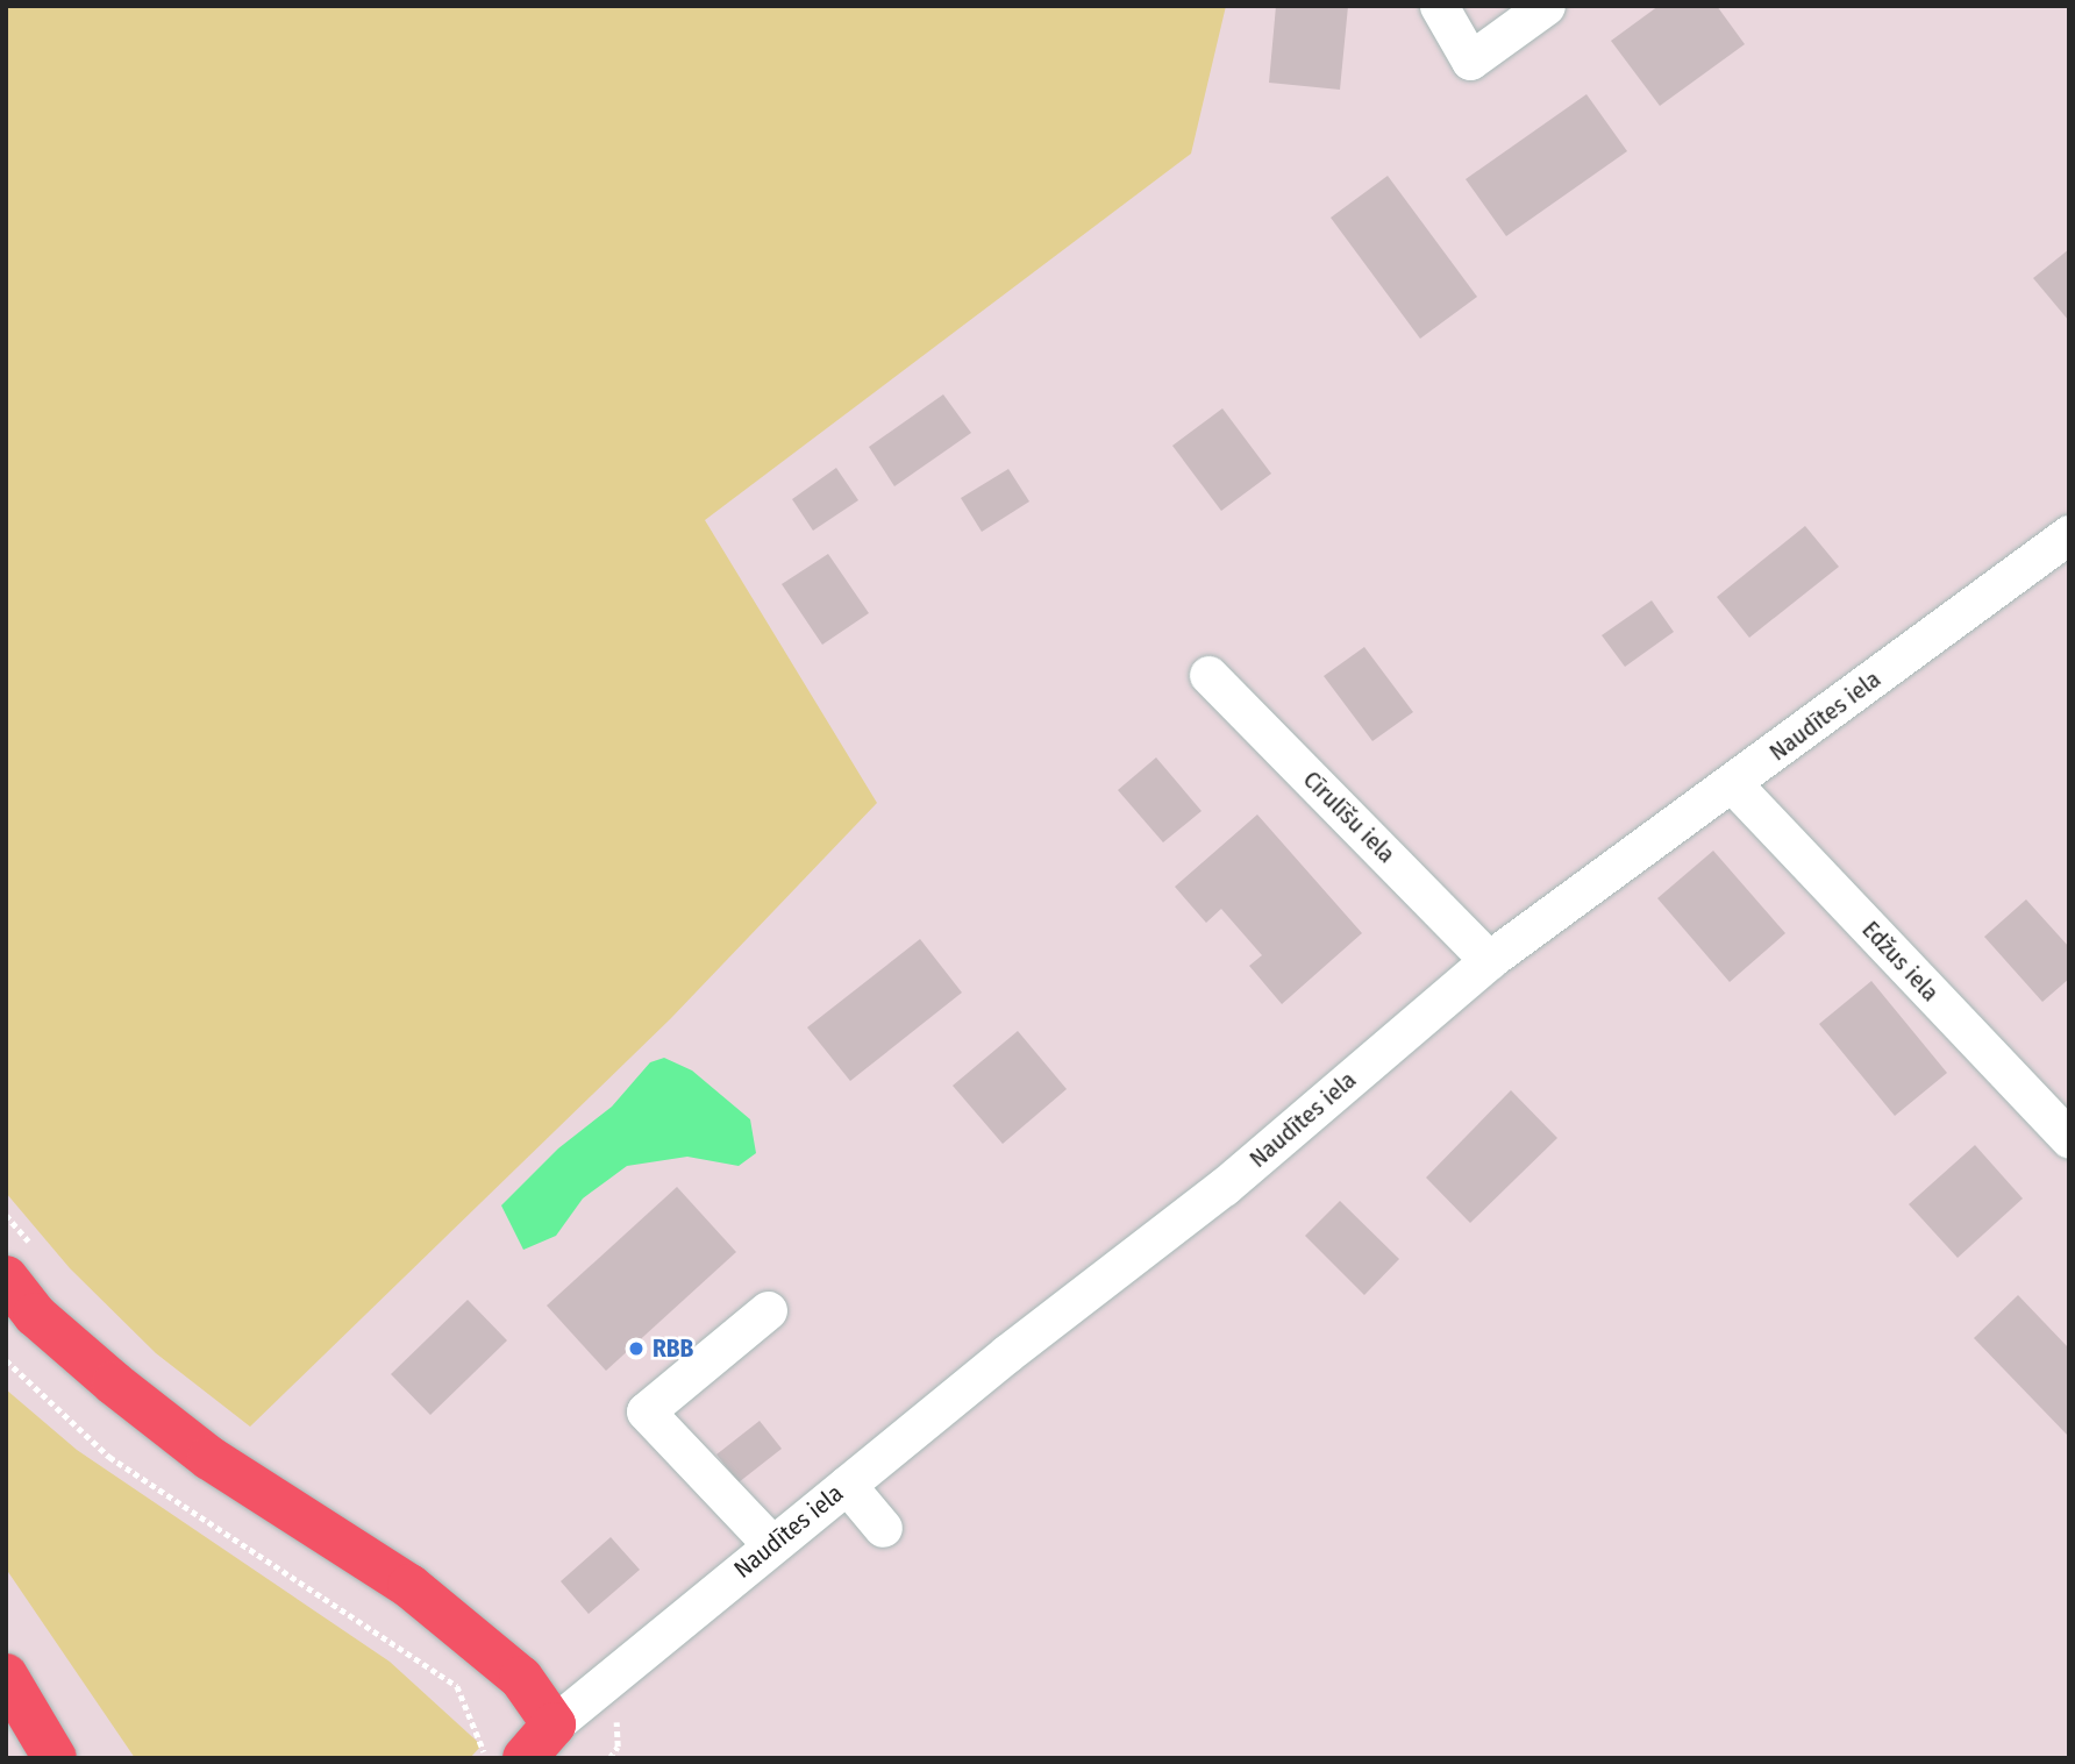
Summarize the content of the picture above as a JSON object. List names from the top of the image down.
{
  "streets": {
    "street": ["Naudītes iela", "Cīrulīšu iela", "Edžus iela"]
  },
  "crossings": [
    ["Naudītes iela", "Cīrulīšu iela"],
    ["Naudītes iela", "Edžus iela"]
  ],
  "places": ["RBB"]
}
